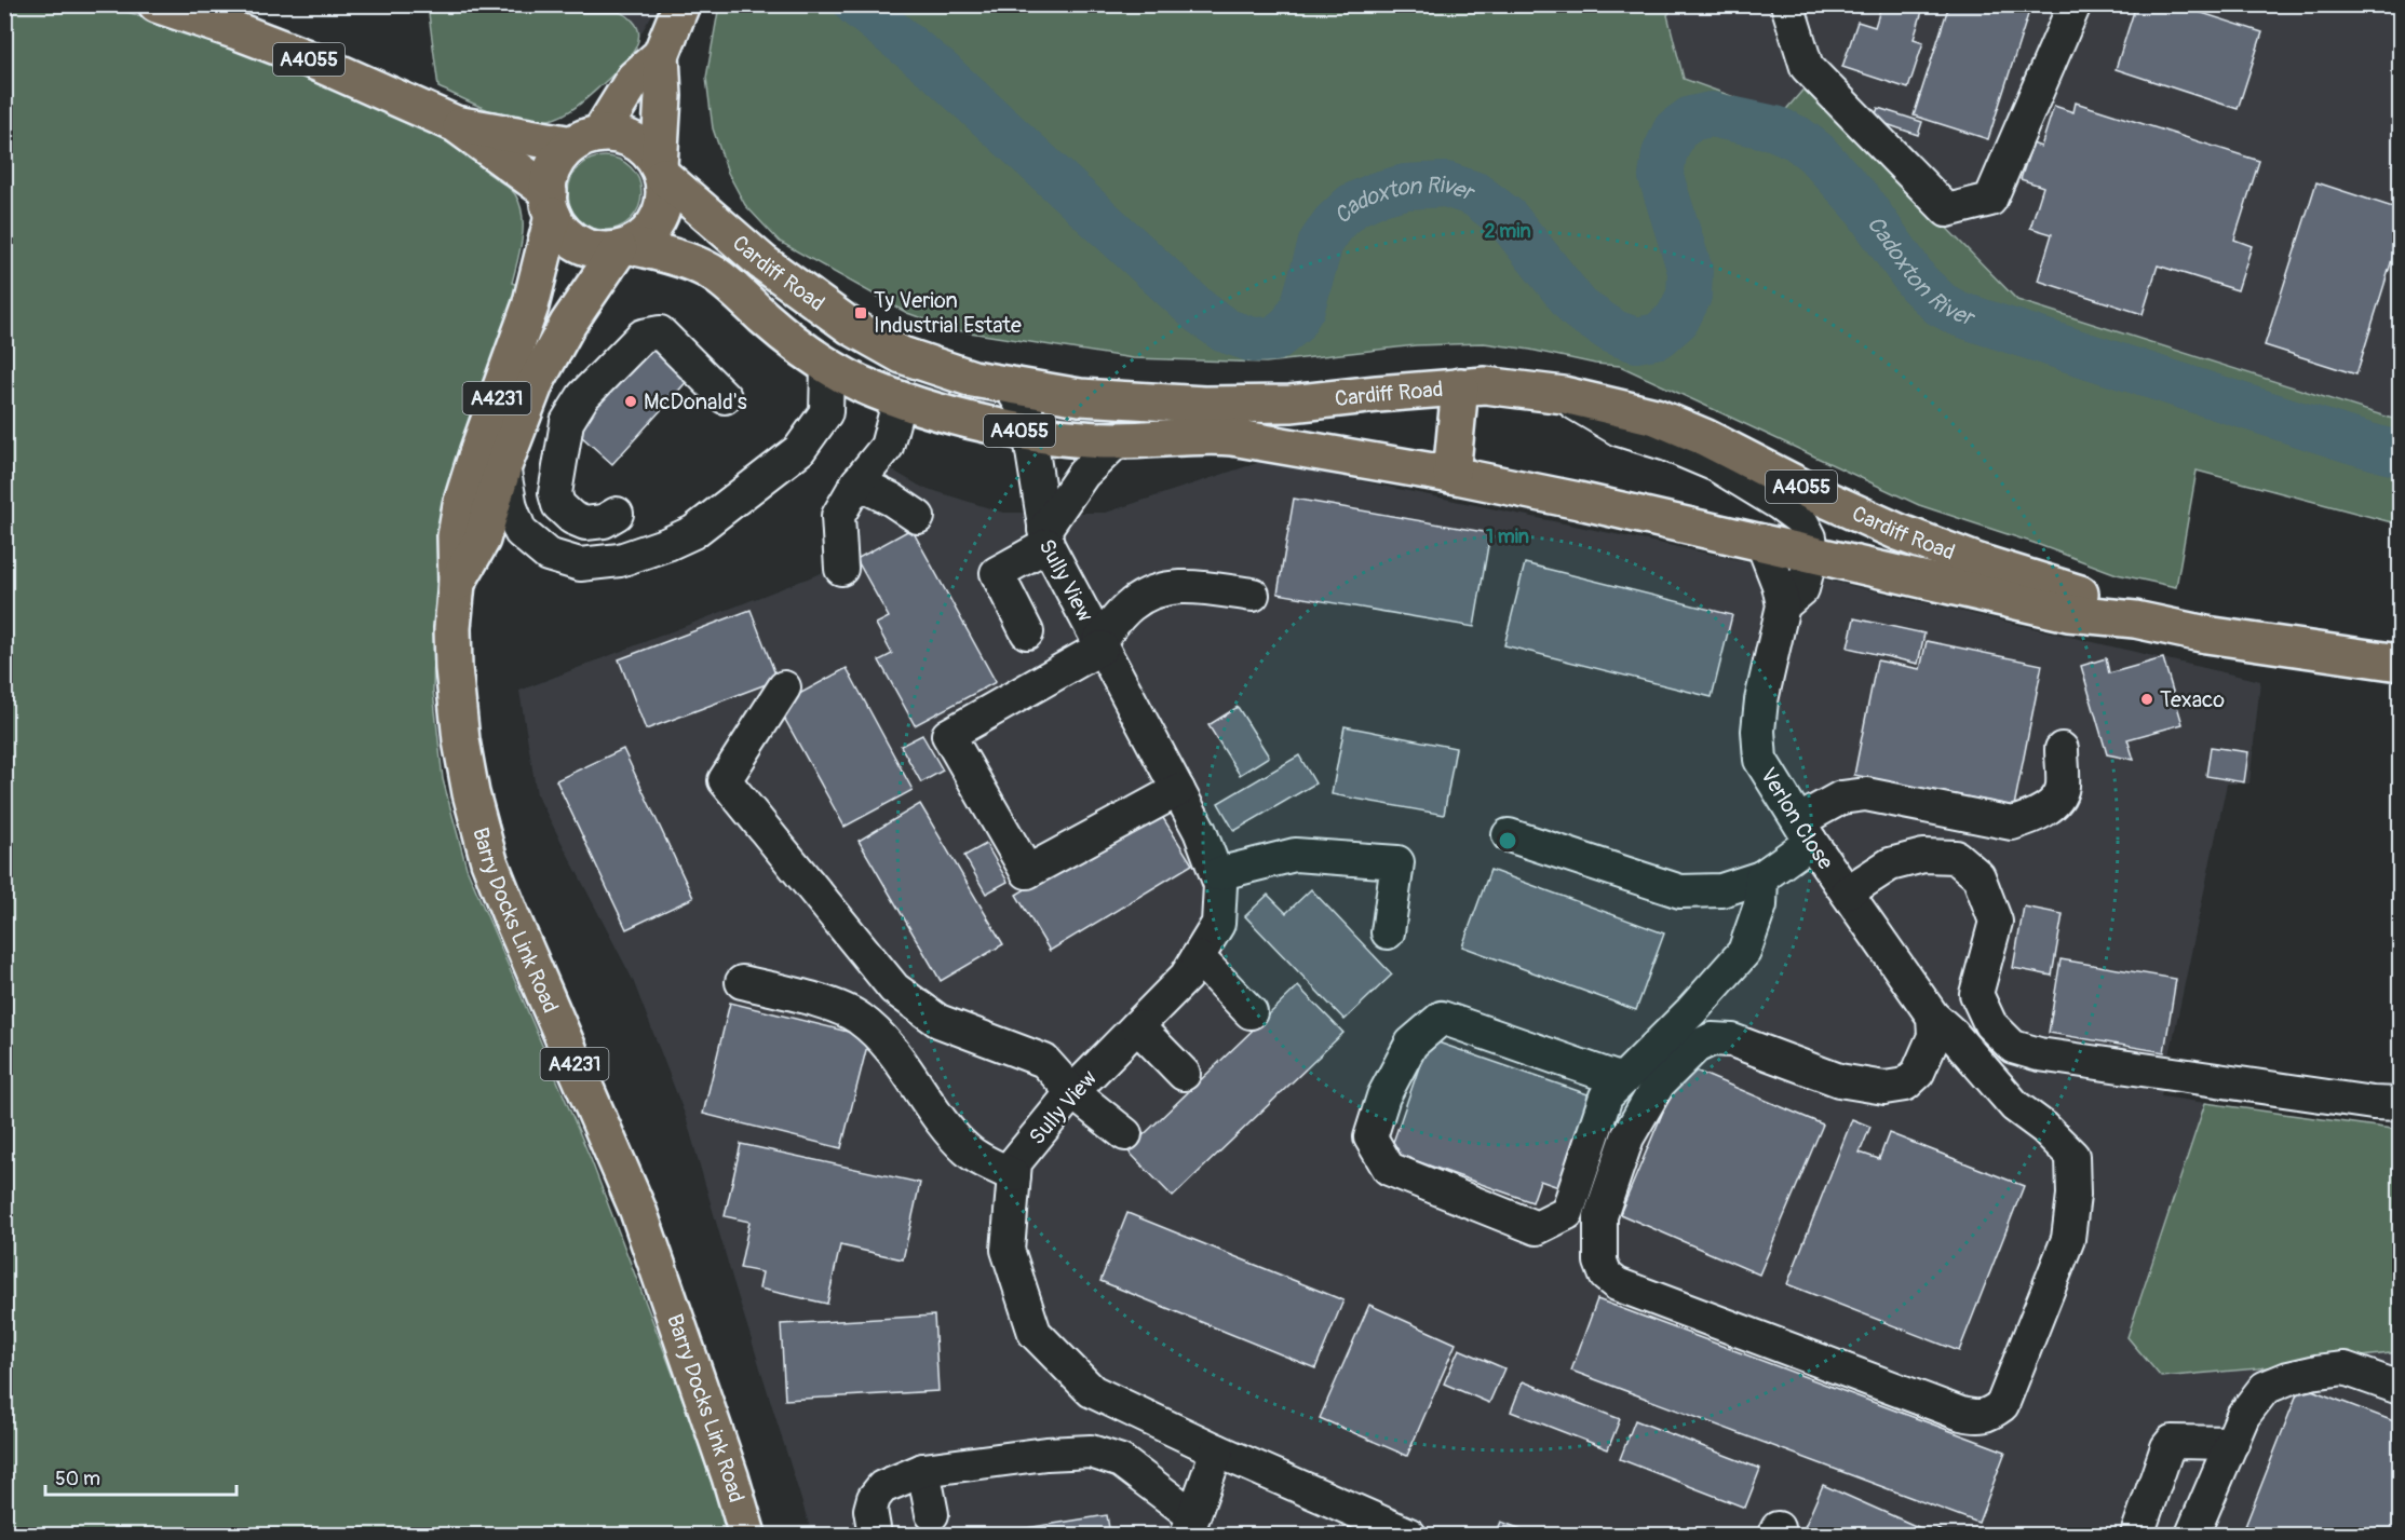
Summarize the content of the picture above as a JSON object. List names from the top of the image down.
{
  "streets": {
    "main road": [
      "A4055",
      "Cardiff Road",
      "A4231",
      "Barry Docks Link Road"
    ],
    "street": ["Sully View", "Verlon Close"]
  },
  "crossings": [
    ["A4055", "Cardiff Road"],
    ["A4055", "Barry Docks Link Road"],
    ["Cardiff Road", "Sully View"],
    ["Cardiff Road", "Verlon Close"],
    ["Cardiff Road", "Barry Docks Link Road"]
  ],
  "water": ["Cadoxton River"],
  "places": {
    "transit": ["Ty Verion Industrial Estate"],
    "other": ["McDonald's", "Texaco"]
  },
  "scale_bar": "50 m",
  "rings": ["2 min", "1 min"]
}
